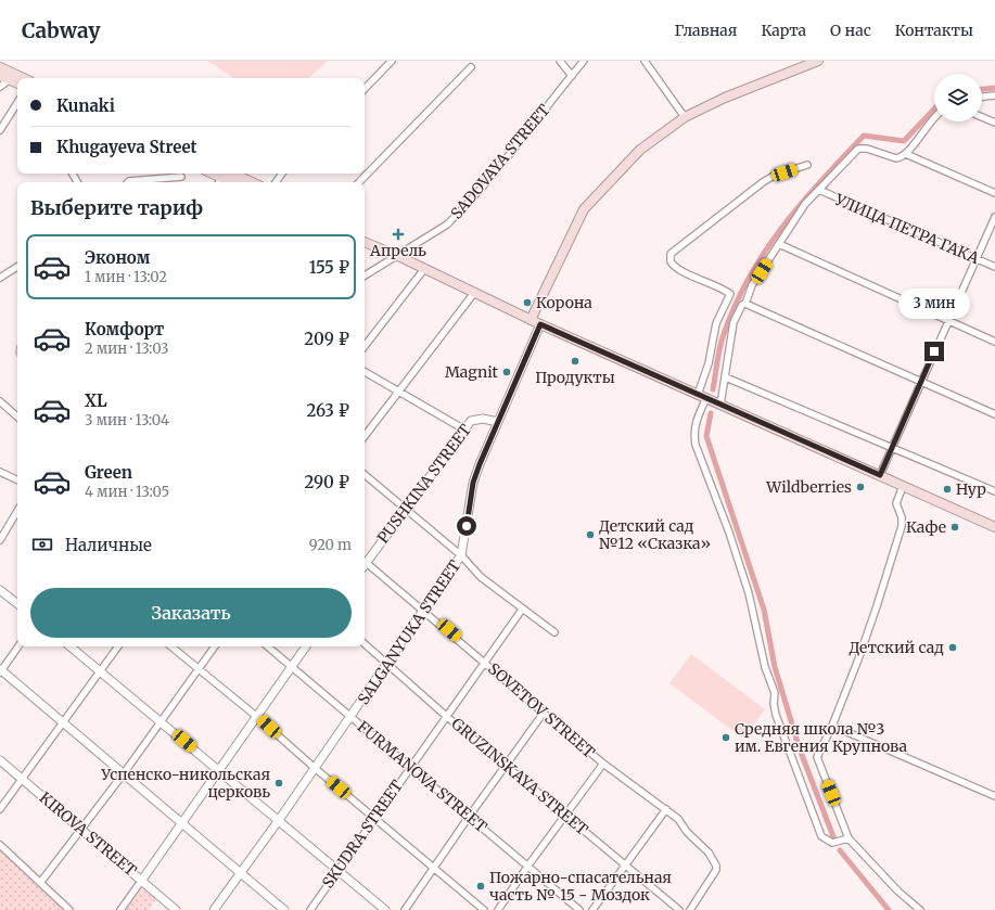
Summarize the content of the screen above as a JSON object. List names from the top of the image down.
{
  "streets": {
    "street": [
      "SADOVAYA STREET",
      "УЛИЦА ПЕТРА ГАКА",
      "PUSHKINA STREET",
      "SALGANYUKA STREET",
      "SOVETOV STREET",
      "FURMANOVA STREET",
      "GRUZINSKAYA STREET",
      "KIROVA STREET",
      "SKUDRA STREET"
    ]
  },
  "crossings": [
    ["PUSHKINA STREET", "SALGANYUKA STREET"],
    ["SALGANYUKA STREET", "SOVETOV STREET"],
    ["SALGANYUKA STREET", "FURMANOVA STREET"],
    ["SALGANYUKA STREET", "GRUZINSKAYA STREET"],
    ["SOVETOV STREET", "SKUDRA STREET"],
    ["FURMANOVA STREET", "SKUDRA STREET"],
    ["GRUZINSKAYA STREET", "SKUDRA STREET"]
  ],
  "places": {
    "health": ["Апрель"],
    "other": [
      "Корона",
      "Продукты",
      "Magnit",
      "Wildberries",
      "Нур",
      "Кафе",
      "Детский сад №12 «Сказка»",
      "Детский сад",
      "Средняя школа №3 им. Евгения Крупнова",
      "Успенско-никольская церковь",
      "Пожарно-спасательная часть № 15 - Моздок"
    ]
  },
  "page": {
    "header": "Cabway",
    "nav": [
      "Главная",
      "Карта",
      "О нас",
      "Контакты"
    ],
    "banner": ["Kunaki", "Khugayeva Street"],
    "heading": "Выберите тариф",
    "list": [
      {
        "name": "Эконом",
        "note": "1 мин · 13:02",
        "value": "155 ₽"
      },
      {
        "name": "Комфорт",
        "note": "2 мин · 13:03",
        "value": "209 ₽"
      },
      {
        "name": "XL",
        "note": "3 мин · 13:04",
        "value": "263 ₽"
      },
      {
        "name": "Green",
        "note": "4 мин · 13:05",
        "value": "290 ₽"
      }
    ],
    "bubble": "3 мин",
    "pay": ["Наличные", "920 m"],
    "buttons": "Заказать"
  }
}
